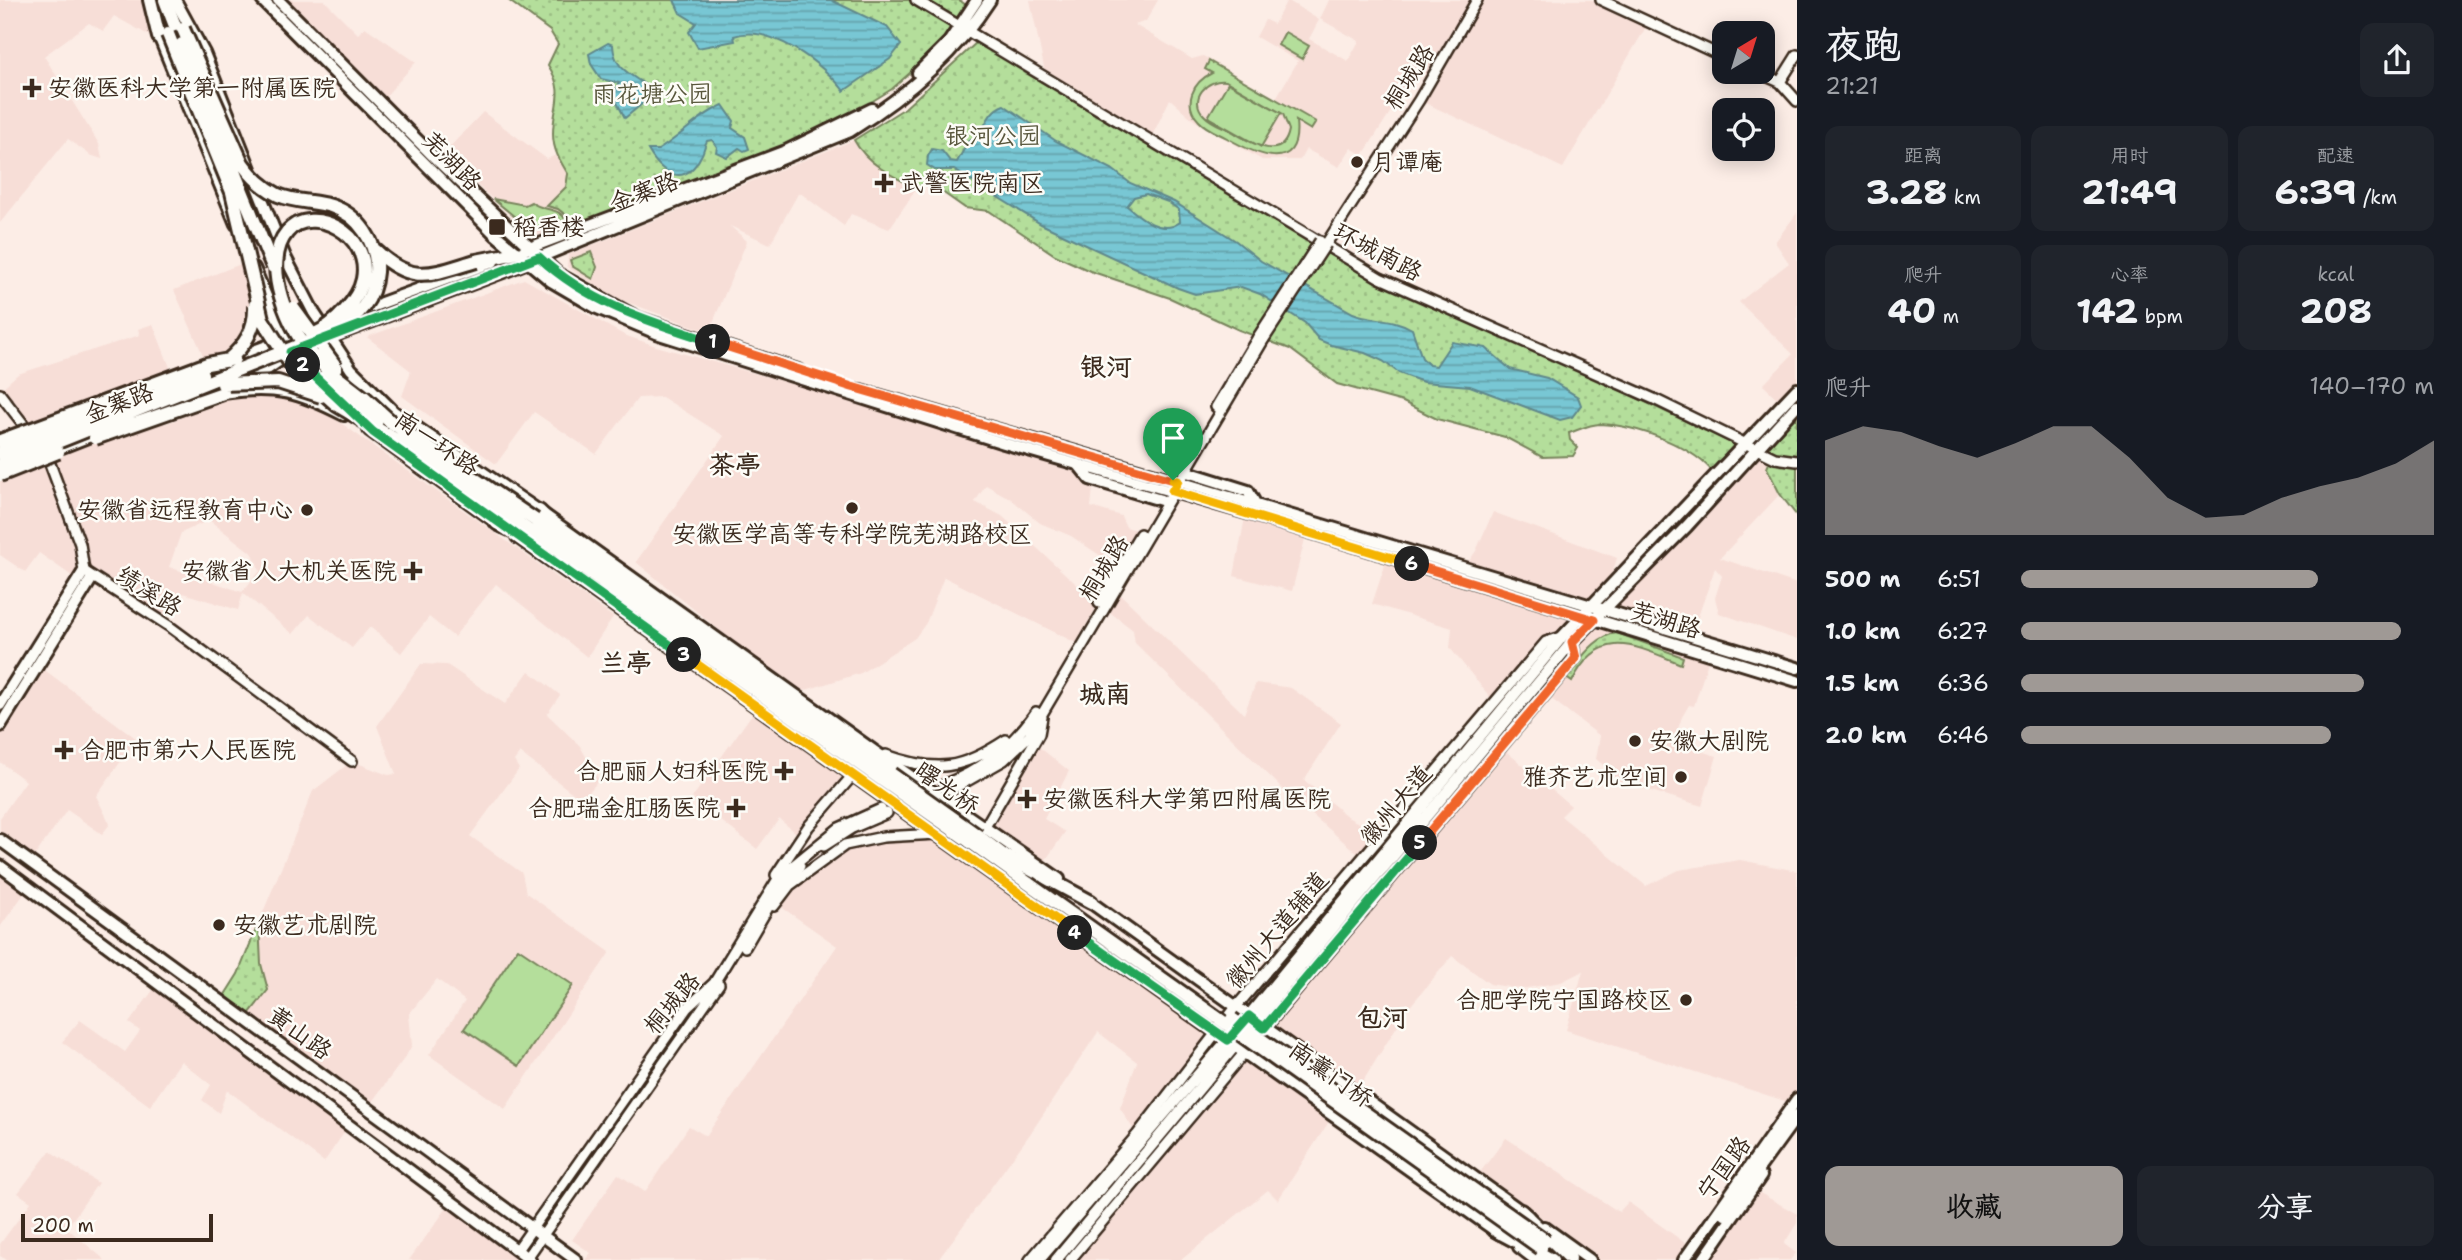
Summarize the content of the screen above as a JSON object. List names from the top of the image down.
{
  "streets": {
    "highway": ["南一环路", "曙光桥", "南薰门桥"],
    "main road": [
      "芜湖路",
      "金寨路",
      "徽州大道",
      "黄山路",
      "宁国路"
    ],
    "street": [
      "桐城路",
      "环城南路",
      "绩溪路",
      "徽州大道辅道"
    ]
  },
  "crossings": [
    ["桐城路", "芜湖路"],
    ["桐城路", "黄山路"],
    ["芜湖路", "金寨路"],
    ["芜湖路", "徽州大道"],
    ["金寨路", "环城南路"],
    ["金寨路", "绩溪路"],
    ["环城南路", "徽州大道"],
    ["南一环路", "曙光桥"],
    ["徽州大道", "徽州大道辅道"]
  ],
  "districts": [
    "银河",
    "茶亭",
    "兰亭",
    "城南",
    "包河"
  ],
  "parks": ["雨花塘公园", "银河公园"],
  "places": {
    "health": [
      "安徽医科大学第一附属医院",
      "武警医院南区",
      "安徽省人大机关医院",
      "合肥市第六人民医院",
      "合肥丽人妇科医院",
      "安徽医科大学第四附属医院",
      "合肥瑞金肛肠医院"
    ],
    "other": [
      "月谭庵",
      "安徽医学高等专科学院芜湖路校区",
      "安徽省远程教育中心",
      "安徽大剧院",
      "雅齐艺术空间",
      "安徽艺术剧院",
      "合肥学院宁国路校区"
    ],
    "transit": ["稻香楼"]
  },
  "scale_bar": "200 m",
  "north": "top right",
  "page": {
    "heading": ["夜跑", "21:21"],
    "stats": [
      ["距离", "3.28 km"],
      ["用时", "21:49"],
      ["配速", "6:39 /km"],
      ["爬升", "40 m"],
      ["心率", "142 bpm"],
      ["kcal", "208"]
    ],
    "pins": [
      "1",
      "2",
      "6",
      "3",
      "5",
      "4"
    ],
    "chart": ["爬升", "140–170 m"],
    "list": [
      {
        "name": "500 m",
        "note": "6:51"
      },
      {
        "name": "1.0 km",
        "note": "6:27"
      },
      {
        "name": "1.5 km",
        "note": "6:36"
      },
      {
        "name": "2.0 km",
        "note": "6:46"
      }
    ],
    "buttons": ["收藏", "分享"],
    "scale": "200 m"
  }
}
